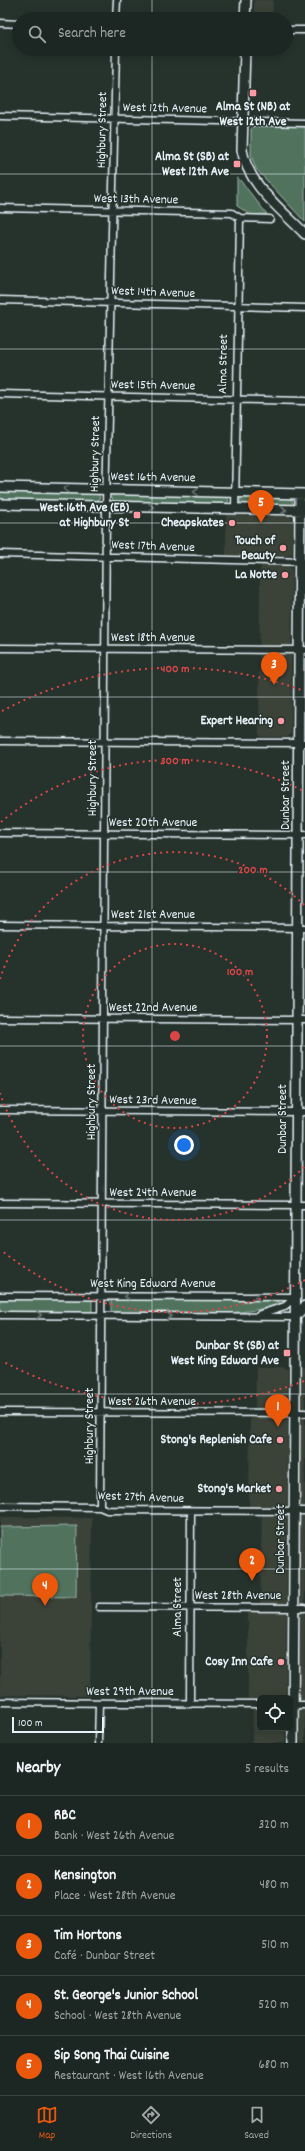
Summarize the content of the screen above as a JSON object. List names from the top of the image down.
{
  "streets": {
    "main road": ["West 16th Avenue", "Dunbar Street"],
    "street": [
      "West 12th Avenue",
      "Highbury Street",
      "West 13th Avenue",
      "West 14th Avenue",
      "Alma Street",
      "West 15th Avenue",
      "West 17th Avenue",
      "West 18th Avenue",
      "West 20th Avenue",
      "West 21st Avenue",
      "West 22nd Avenue",
      "West 23rd Avenue",
      "West 24th Avenue",
      "West King Edward Avenue",
      "West 26th Avenue",
      "West 27th Avenue",
      "West 28th Avenue",
      "West 29th Avenue"
    ]
  },
  "crossings": [
    ["West 12th Avenue", "Highbury Street"],
    ["Highbury Street", "West 13th Avenue"],
    ["Highbury Street", "West 14th Avenue"],
    ["Highbury Street", "West 15th Avenue"],
    ["Highbury Street", "West 16th Avenue"],
    ["Highbury Street", "West 17th Avenue"],
    ["Highbury Street", "West 18th Avenue"],
    ["Highbury Street", "West 20th Avenue"],
    ["Highbury Street", "West 21st Avenue"],
    ["Highbury Street", "West 22nd Avenue"],
    ["Highbury Street", "West 23rd Avenue"],
    ["Highbury Street", "West 24th Avenue"],
    ["Highbury Street", "West King Edward Avenue"],
    ["Highbury Street", "West 26th Avenue"],
    ["Highbury Street", "West 27th Avenue"],
    ["West 13th Avenue", "Alma Street"],
    ["West 14th Avenue", "Alma Street"],
    ["Alma Street", "West 15th Avenue"],
    ["Alma Street", "West 16th Avenue"],
    ["Alma Street", "West 27th Avenue"],
    ["Alma Street", "West 28th Avenue"],
    ["Alma Street", "West 29th Avenue"],
    ["West 16th Avenue", "Dunbar Street"],
    ["West 17th Avenue", "Dunbar Street"],
    ["West 18th Avenue", "Dunbar Street"],
    ["Dunbar Street", "West 20th Avenue"],
    ["Dunbar Street", "West 21st Avenue"],
    ["Dunbar Street", "West 22nd Avenue"],
    ["Dunbar Street", "West 23rd Avenue"],
    ["Dunbar Street", "West 24th Avenue"],
    ["Dunbar Street", "West King Edward Avenue"],
    ["Dunbar Street", "West 26th Avenue"],
    ["Dunbar Street", "West 27th Avenue"],
    ["Dunbar Street", "West 28th Avenue"]
  ],
  "places": {
    "transit": [
      "Alma St (NB) at West 12th Ave",
      "Alma St (SB) at West 12th Ave",
      "West 16th Ave (EB) at Highbury St",
      "Dunbar St (SB) at West King Edward Ave"
    ],
    "other": [
      "Cheapskates",
      "Touch of Beauty",
      "La Notte",
      "Expert Hearing",
      "Stong's Replenish Cafe",
      "Stong's Market",
      "Cosy Inn Cafe"
    ]
  },
  "scale_bar": "100 m",
  "page": {
    "search": "Search here",
    "pins": [
      "5",
      "3",
      "1",
      "2",
      "4"
    ],
    "scale": "100 m",
    "heading": ["Nearby", "5 results"],
    "list": [
      {
        "mark": "1",
        "name": "RBC",
        "note": "Bank · West 26th Avenue",
        "value": "320 m"
      },
      {
        "mark": "2",
        "name": "Kensington",
        "note": "Place · West 28th Avenue",
        "value": "480 m"
      },
      {
        "mark": "3",
        "name": "Tim Hortons",
        "note": "Café · Dunbar Street",
        "value": "510 m"
      },
      {
        "mark": "4",
        "name": "St. George's Junior School",
        "note": "School · West 28th Avenue",
        "value": "520 m"
      },
      {
        "mark": "5",
        "name": "Sip Song Thai Cuisine",
        "note": "Restaurant · West 16th Avenue",
        "value": "680 m"
      }
    ],
    "nav": ["Map", "Directions", "Saved"]
  },
  "rings": [
    "400 m",
    "300 m",
    "200 m",
    "100 m"
  ]
}
